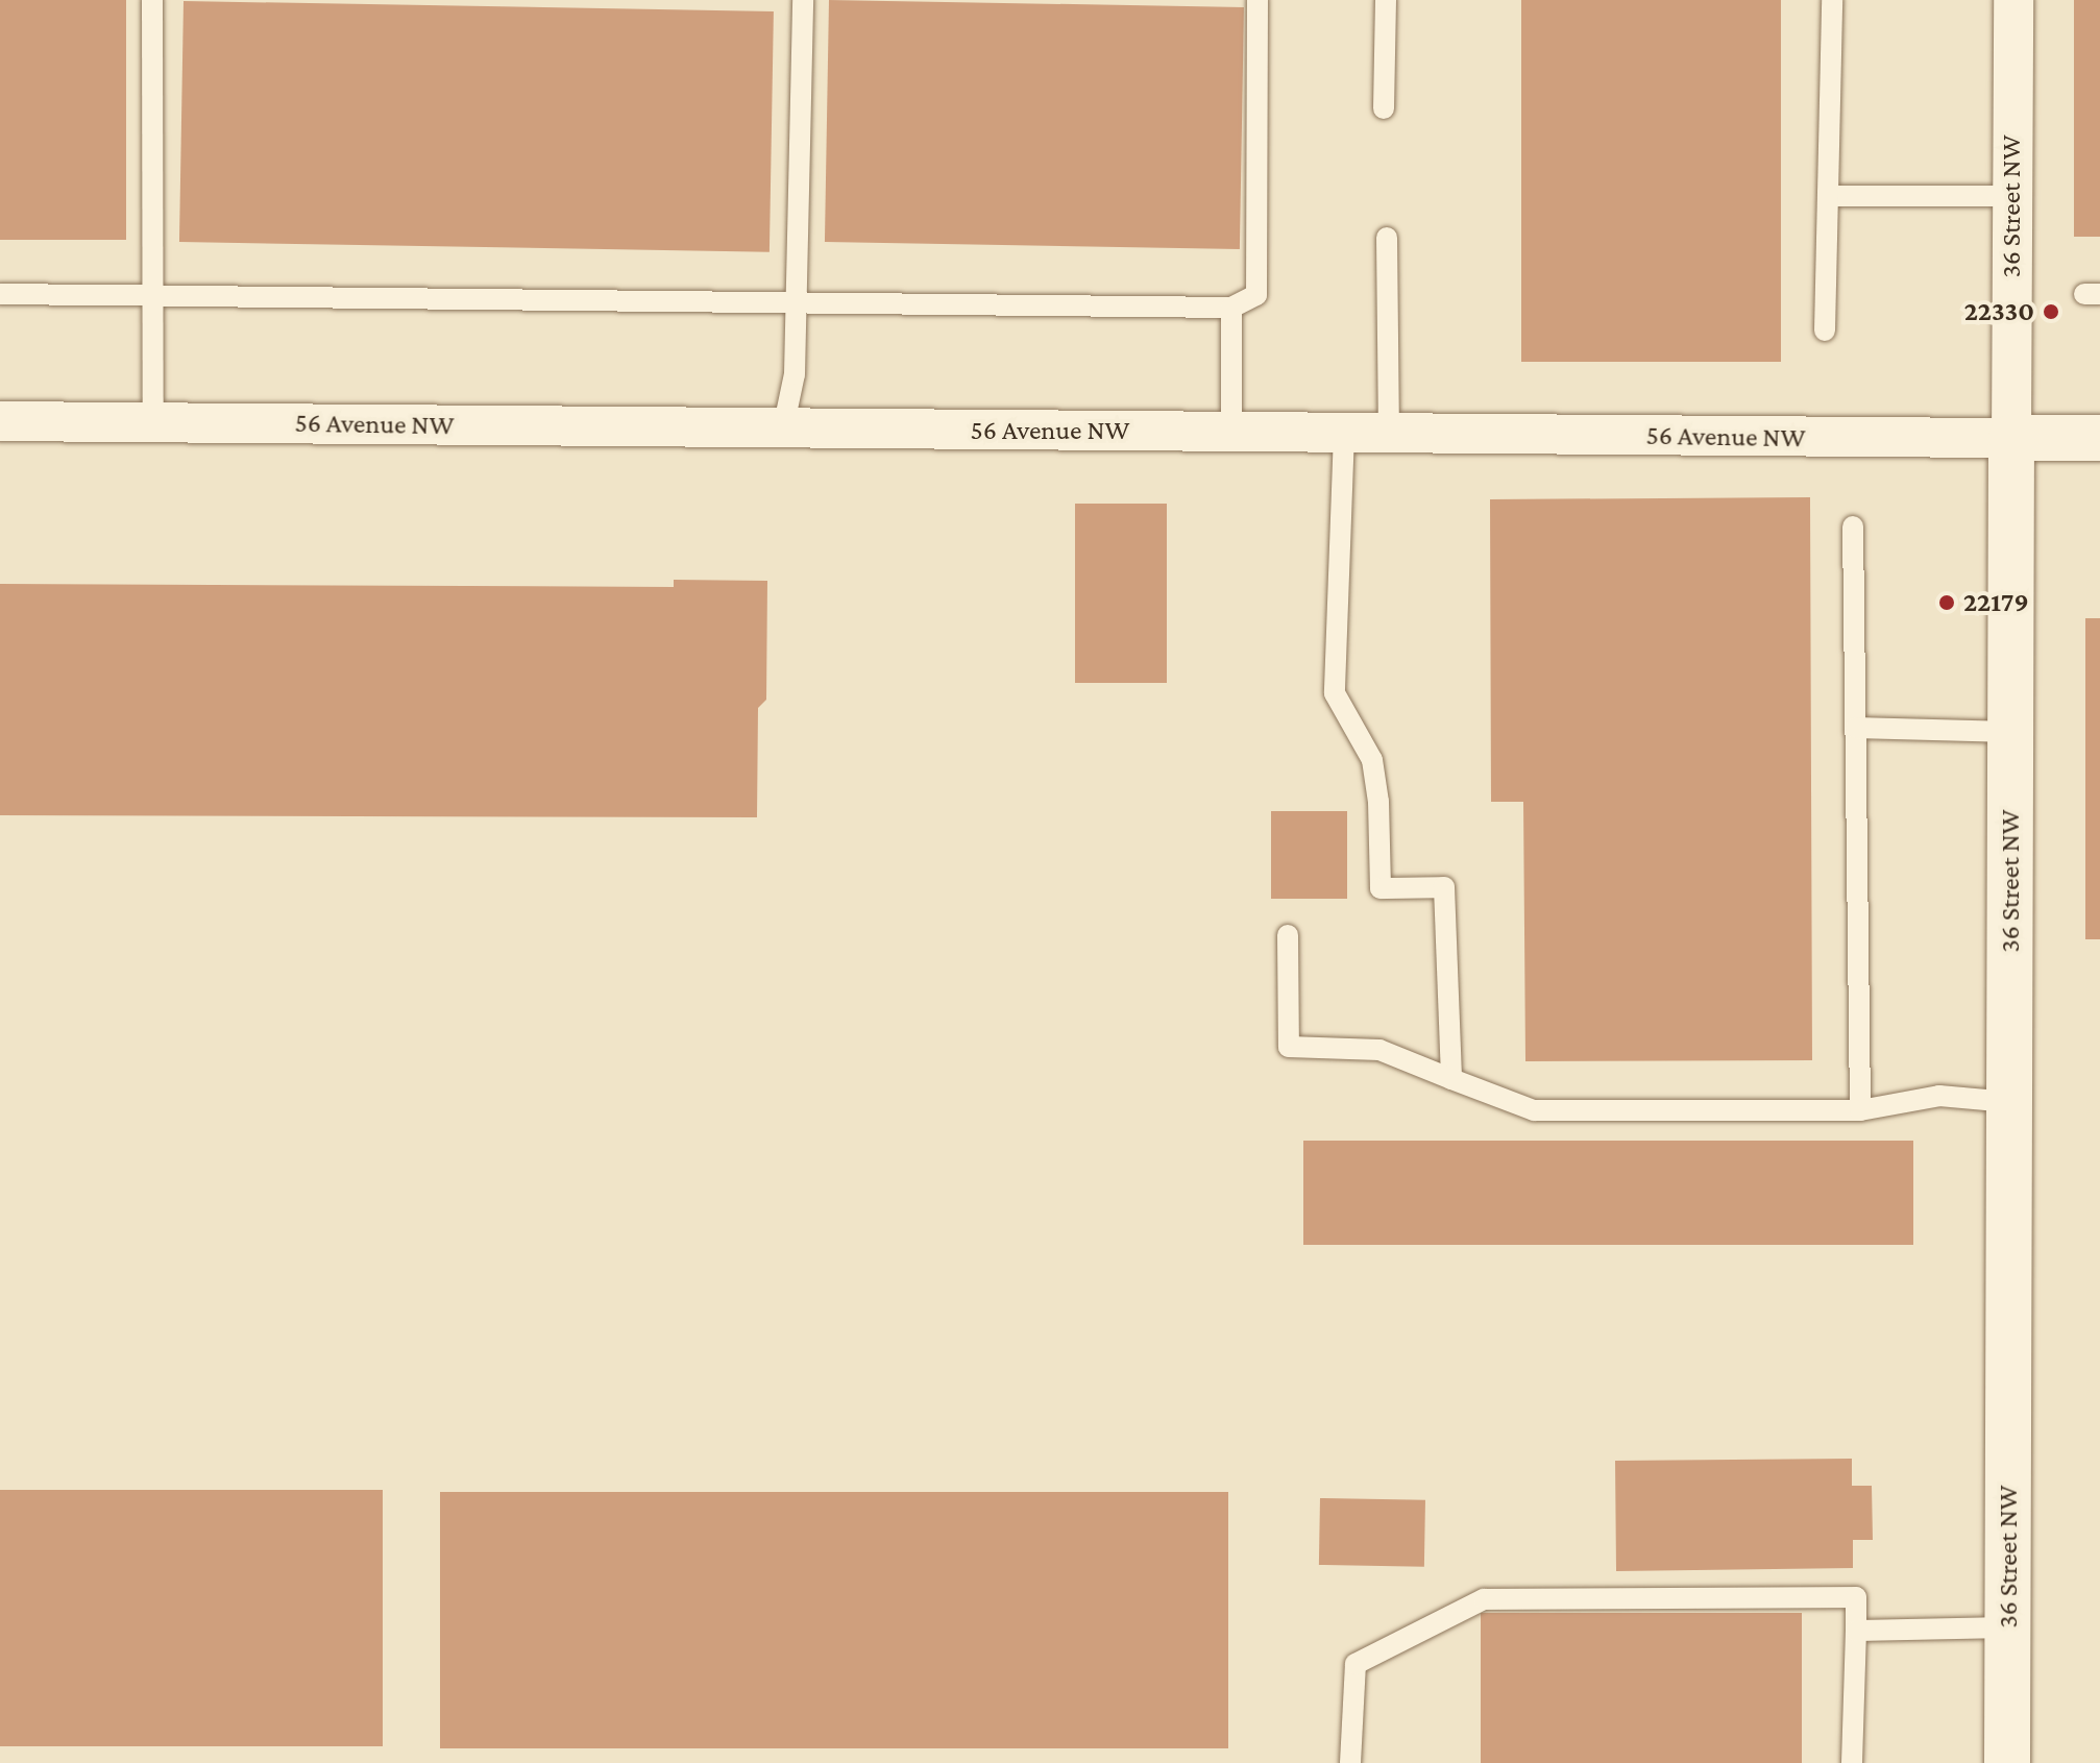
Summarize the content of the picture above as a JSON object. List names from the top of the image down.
{
  "streets": {
    "street": ["36 Street NW", "56 Avenue NW"]
  },
  "crossings": [
    ["36 Street NW", "56 Avenue NW"]
  ],
  "places": ["22330", "22179"]
}
